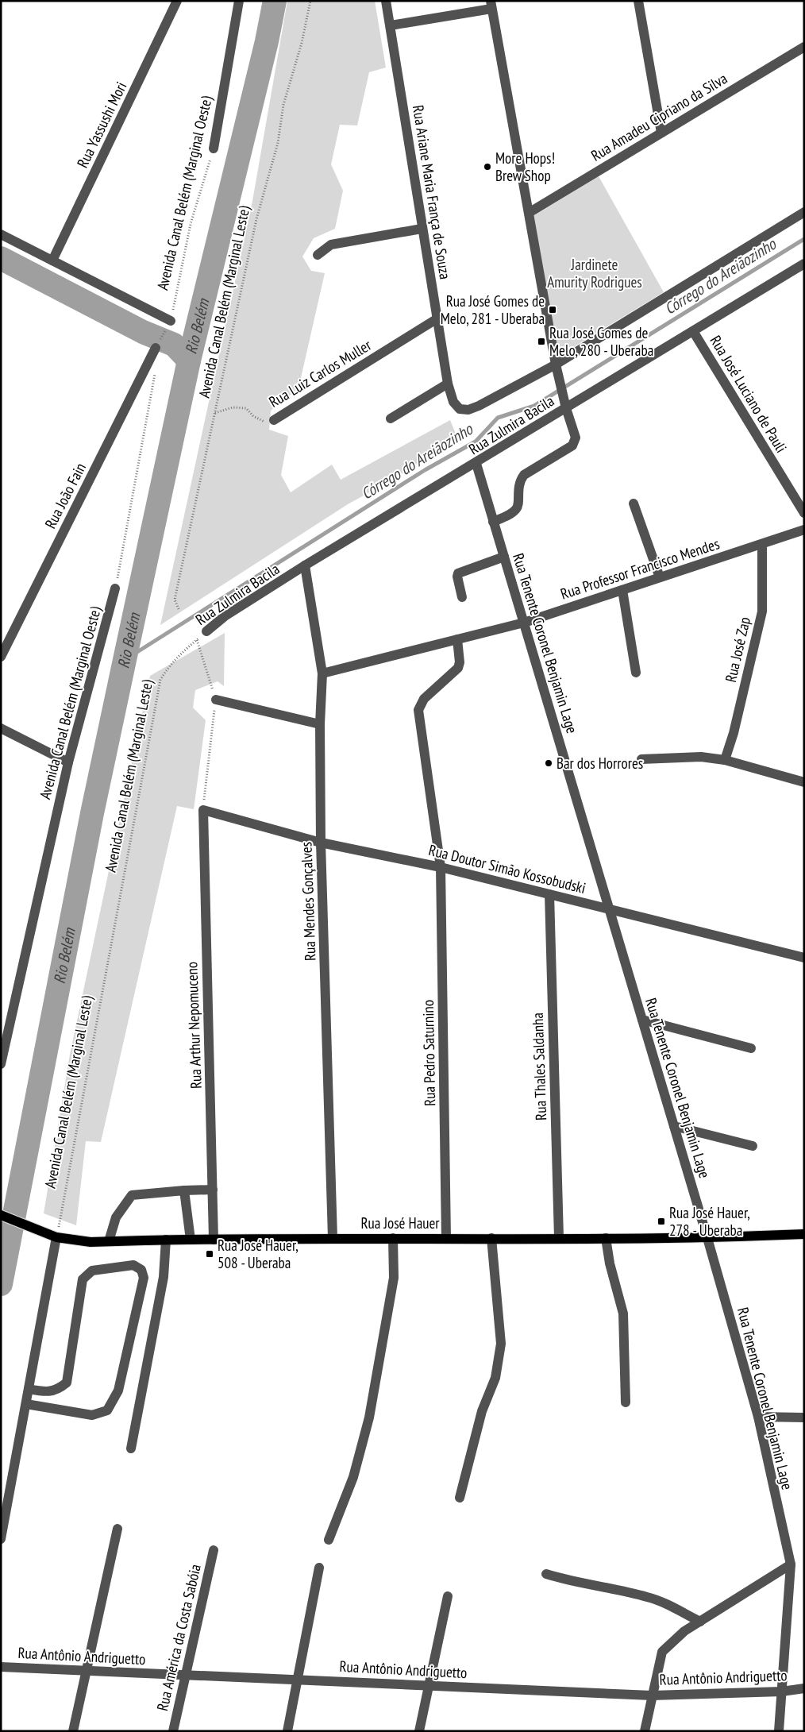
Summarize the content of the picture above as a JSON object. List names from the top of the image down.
{
  "streets": {
    "main road": ["Rua José Hauer"],
    "street": [
      "Rua Amadeu Cipriano da Silva",
      "Rua Yassushi Mori",
      "Rua Ariane Maria França de Souza",
      "Avenida Canal Belém (Marginal Oeste)",
      "Rua Luiz Carlos Muller",
      "Rua José Luciano de Pauli",
      "Rua Zulmira Bacila",
      "Rua João Fain",
      "Rua Professor Francisco Mendes",
      "Rua Tenente Coronel Benjamin Lage",
      "Rua José Zap",
      "Rua Doutor Simão Kossobudski",
      "Rua Mendes Gonçalves",
      "Rua Arthur Nepomuceno",
      "Rua Pedro Saturnino",
      "Rua Thales Saldanha",
      "Rua América da Costa Sabóia",
      "Rua Antônio Andriguetto"
    ],
    "path": ["Avenida Canal Belém (Marginal Leste)"]
  },
  "crossings": [
    ["Rua Ariane Maria França de Souza", "Rua Luiz Carlos Muller"],
    ["Rua Ariane Maria França de Souza", "Rua Zulmira Bacila"],
    ["Avenida Canal Belém (Marginal Oeste)", "Rua João Fain"],
    ["Avenida Canal Belém (Marginal Leste)", "Rua Luiz Carlos Muller"],
    ["Avenida Canal Belém (Marginal Leste)", "Rua Zulmira Bacila"],
    ["Avenida Canal Belém (Marginal Leste)", "Rua José Hauer"],
    ["Rua José Luciano de Pauli", "Rua Zulmira Bacila"],
    ["Rua Zulmira Bacila", "Rua Tenente Coronel Benjamin Lage"],
    ["Rua Zulmira Bacila", "Rua Mendes Gonçalves"],
    ["Rua Professor Francisco Mendes", "Rua Tenente Coronel Benjamin Lage"],
    ["Rua Professor Francisco Mendes", "Rua José Zap"],
    ["Rua Professor Francisco Mendes", "Rua Mendes Gonçalves"],
    ["Rua Professor Francisco Mendes", "Rua Pedro Saturnino"],
    ["Rua Tenente Coronel Benjamin Lage", "Rua Doutor Simão Kossobudski"],
    ["Rua Tenente Coronel Benjamin Lage", "Rua José Hauer"],
    ["Rua Tenente Coronel Benjamin Lage", "Rua Antônio Andriguetto"],
    ["Rua Doutor Simão Kossobudski", "Rua Mendes Gonçalves"],
    ["Rua Doutor Simão Kossobudski", "Rua Arthur Nepomuceno"],
    ["Rua Doutor Simão Kossobudski", "Rua Pedro Saturnino"],
    ["Rua Doutor Simão Kossobudski", "Rua Thales Saldanha"],
    ["Rua Mendes Gonçalves", "Rua José Hauer"],
    ["Rua Arthur Nepomuceno", "Rua José Hauer"],
    ["Rua Pedro Saturnino", "Rua José Hauer"],
    ["Rua Thales Saldanha", "Rua José Hauer"],
    ["Rua América da Costa Sabóia", "Rua Antônio Andriguetto"]
  ],
  "water": ["Córrego do Areiãozinho", "Rio Belém"],
  "parks": ["Jardinete Amurity Rodrigues"],
  "places": {
    "other": ["More Hops! Brew Shop", "Bar dos Horrores"],
    "transit": [
      "Rua José Gomes de Melo, 281 - Uberaba",
      "Rua José Gomes de Melo, 280 - Uberaba",
      "Rua José Hauer, 278 - Uberaba",
      "Rua José Hauer, 508 - Uberaba"
    ]
  }
}
